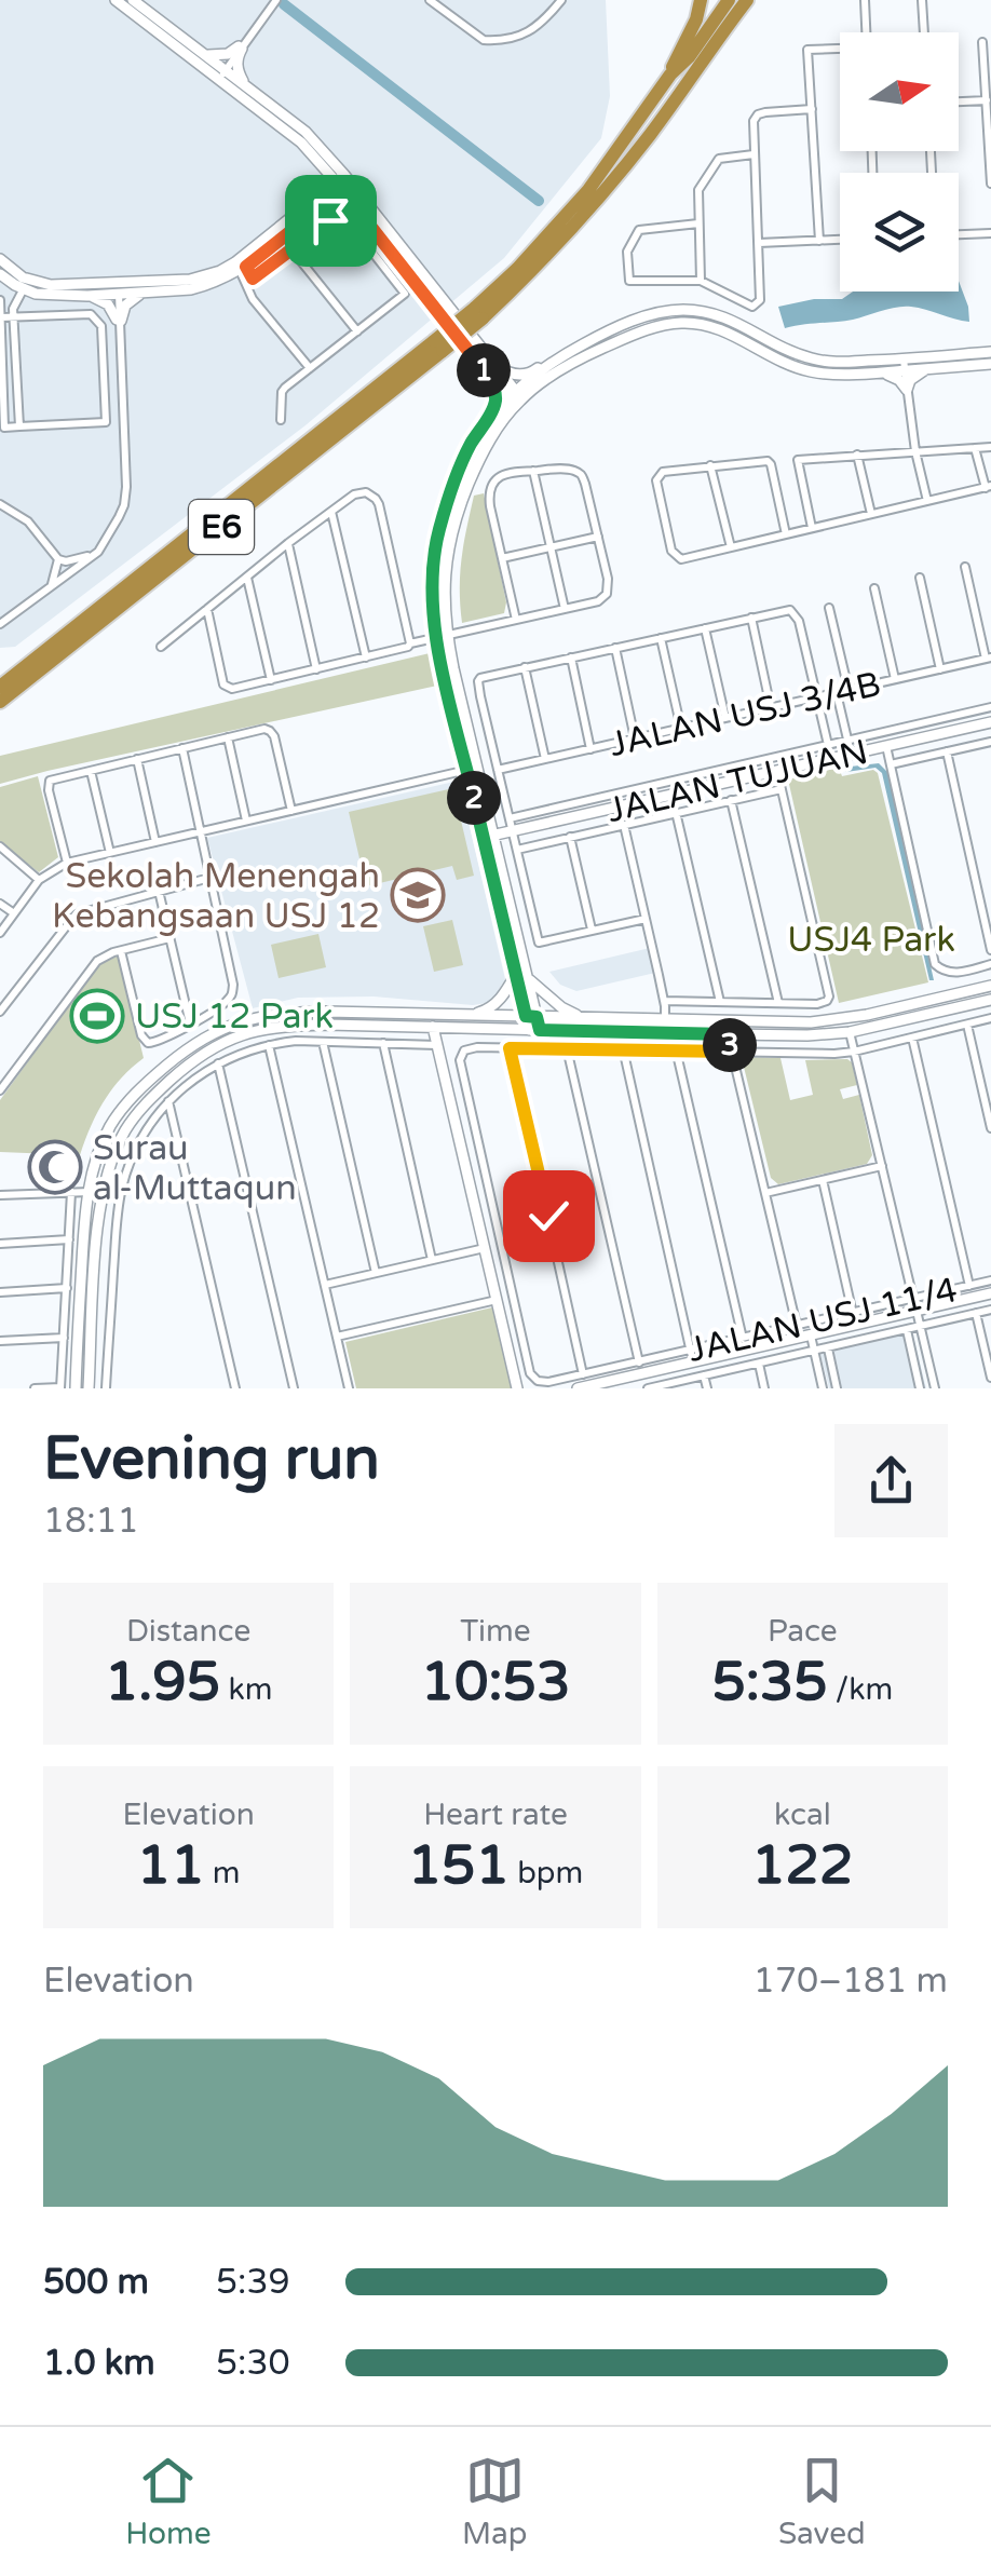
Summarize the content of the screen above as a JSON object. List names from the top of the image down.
{
  "streets": {
    "highway": ["E6"],
    "main road": ["JALAN TUJUAN"],
    "street": ["JALAN USJ 3/4B", "JALAN USJ 11/4"]
  },
  "parks": ["USJ4 Park"],
  "places": {
    "school or university": ["Sekolah Menengah Kebangsaan USJ 12"],
    "sports": ["USJ 12 Park"],
    "mosque": ["Surau al-Muttaqun"]
  },
  "north": "right",
  "page": {
    "pins": ["1", "2", "3"],
    "heading": ["Evening run", "18:11"],
    "stats": [
      ["Distance", "1.95 km"],
      ["Time", "10:53"],
      ["Pace", "5:35 /km"],
      ["Elevation", "11 m"],
      ["Heart rate", "151 bpm"],
      ["kcal", "122"]
    ],
    "chart": ["Elevation", "170–181 m"],
    "list": [
      {
        "name": "500 m",
        "note": "5:39"
      },
      {
        "name": "1.0 km",
        "note": "5:30"
      }
    ],
    "tabs": ["Home", "Map", "Saved"]
  }
}
